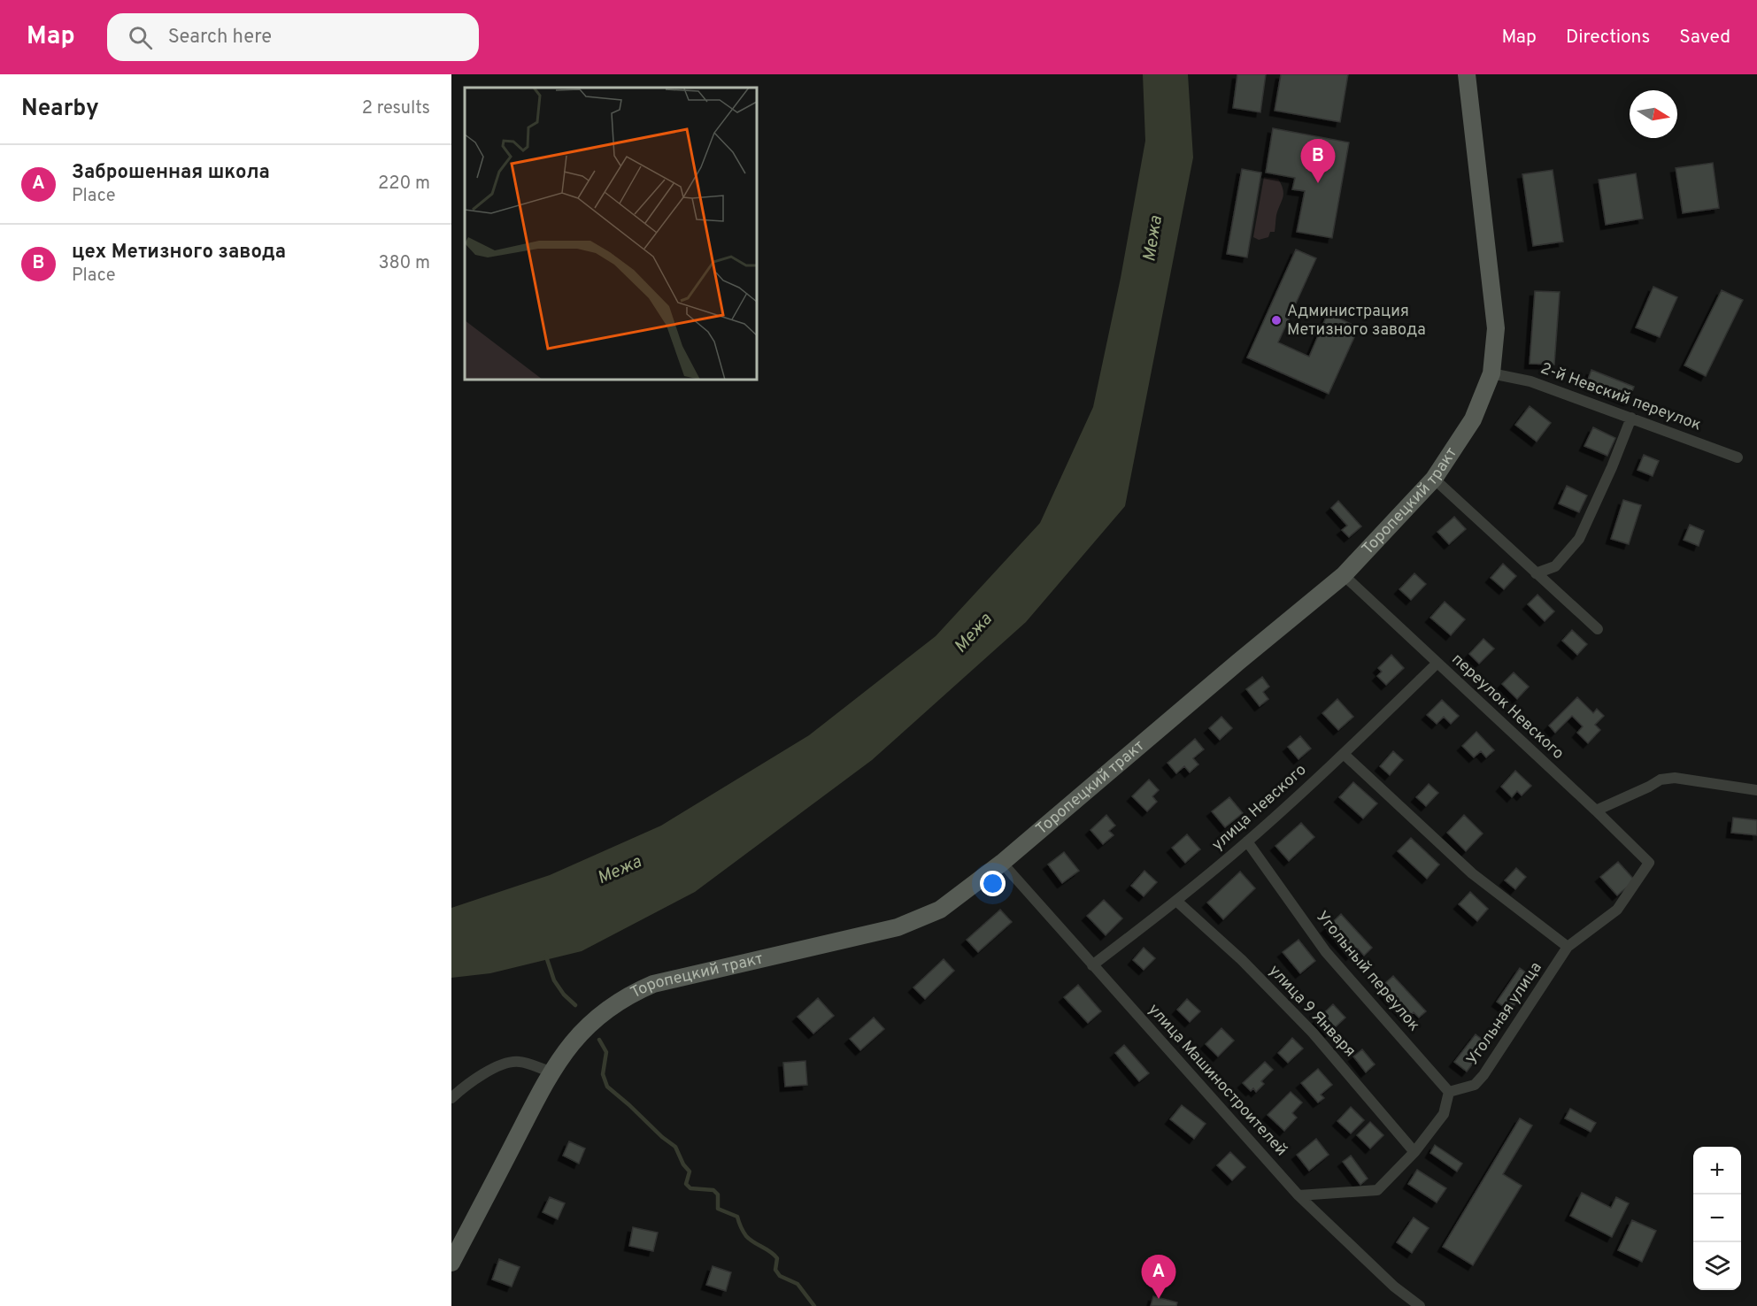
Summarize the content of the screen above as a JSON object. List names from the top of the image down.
{
  "streets": {
    "main road": ["Торопецкий тракт"],
    "street": [
      "2-й Невский переулок",
      "переулок Невского",
      "улица Невского",
      "Угольный переулок",
      "улица 9 Января",
      "Угольная улица",
      "улица Машиностроителей"
    ]
  },
  "crossings": [
    ["2-й Невский переулок", "Торопецкий тракт"],
    ["Торопецкий тракт", "переулок Невского"],
    ["Торопецкий тракт", "улица Машиностроителей"],
    ["переулок Невского", "улица Невского"],
    ["переулок Невского", "Угольная улица"],
    ["улица Невского", "Угольный переулок"],
    ["улица Невского", "улица 9 Января"],
    ["улица Невского", "улица Машиностроителей"],
    ["Угольный переулок", "Угольная улица"]
  ],
  "water": ["Межа"],
  "places": ["Администрация Метизного завода"],
  "north": "right",
  "page": {
    "header": "Map",
    "search": "Search here",
    "nav": ["Map", "Directions", "Saved"],
    "heading": ["Nearby", "2 results"],
    "pins": ["B", "A"],
    "list": [
      {
        "mark": "A",
        "name": "Заброшенная школа",
        "note": "Place",
        "value": "220 m"
      },
      {
        "mark": "B",
        "name": "цех Метизного завода",
        "note": "Place",
        "value": "380 m"
      }
    ],
    "map_buttons": ["+", "−"]
  }
}
